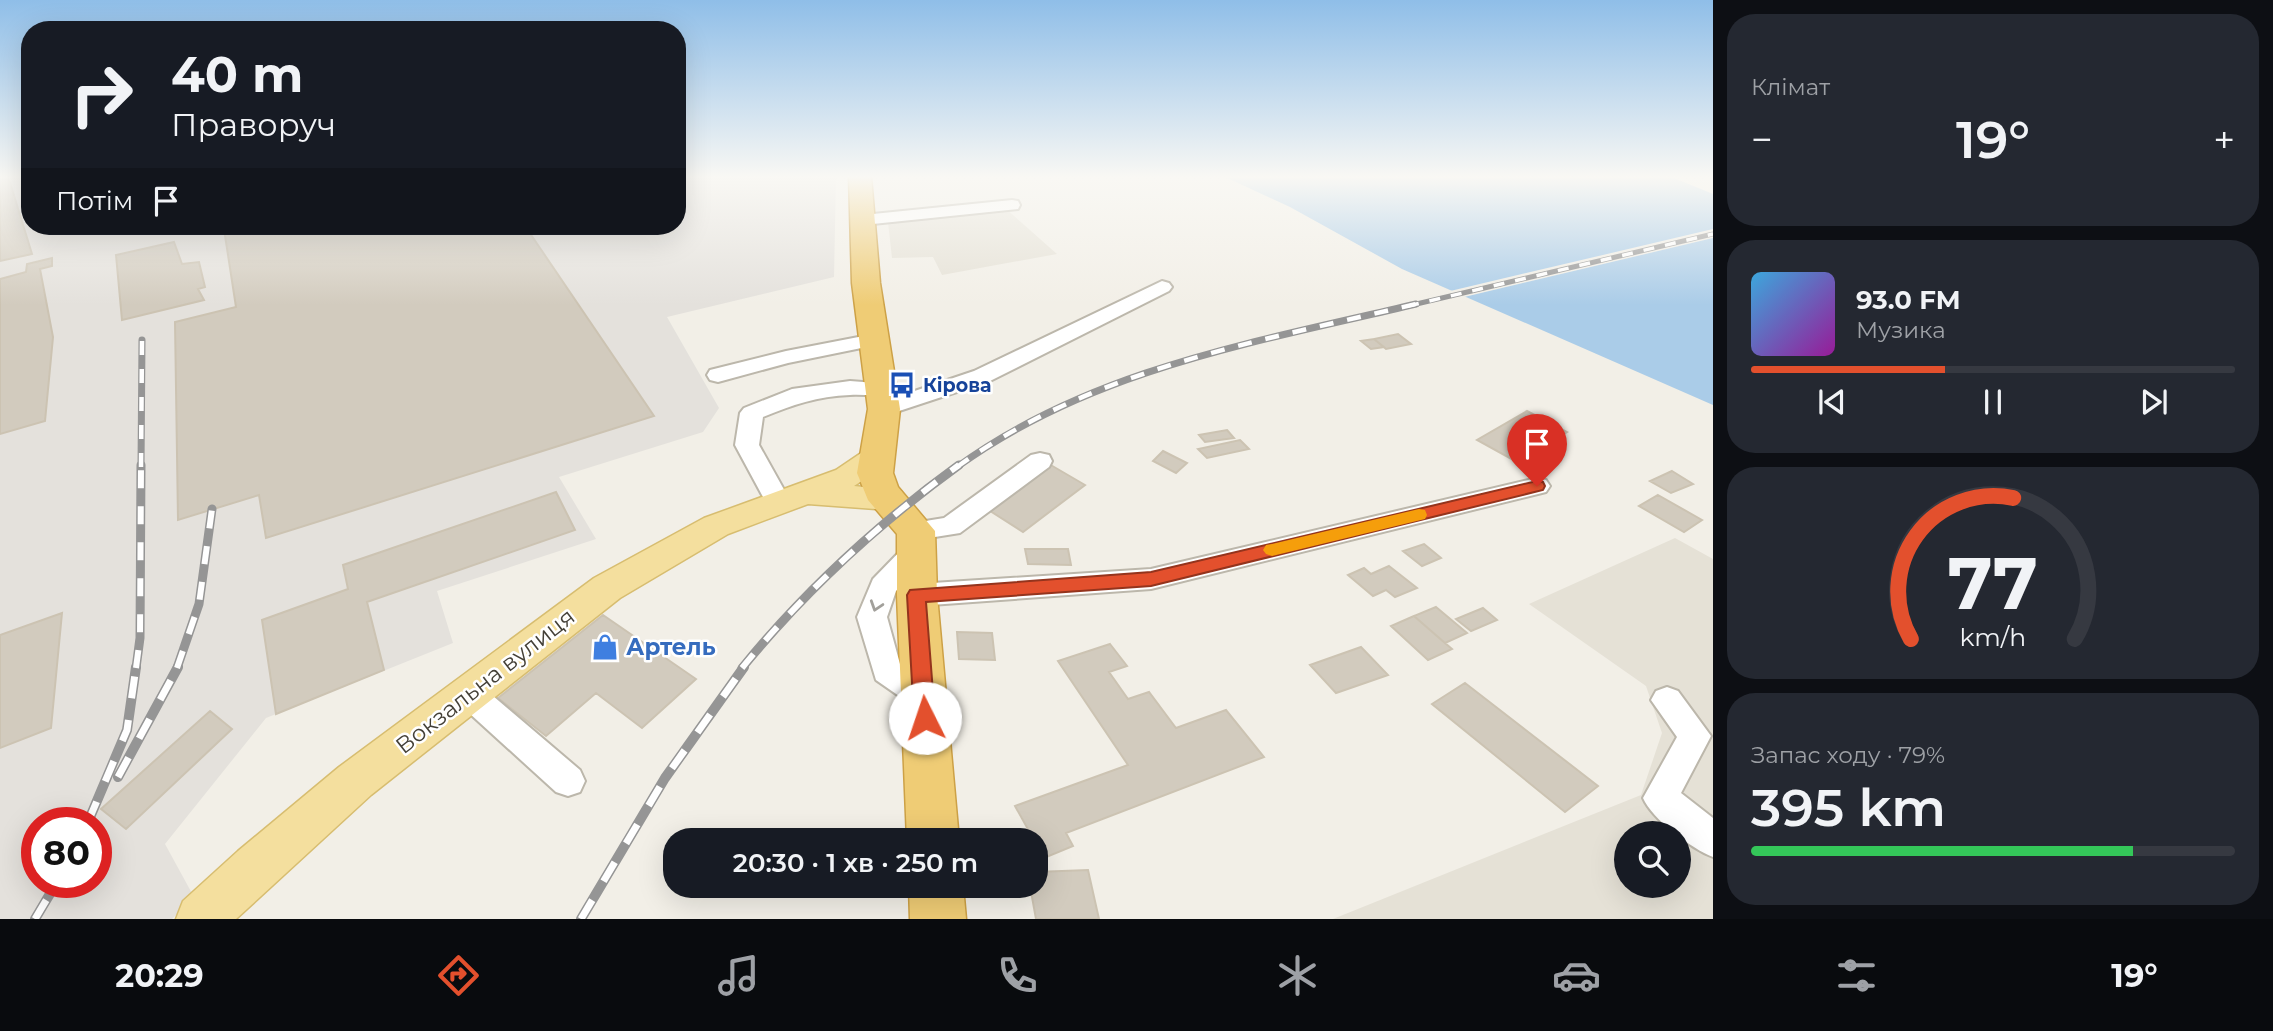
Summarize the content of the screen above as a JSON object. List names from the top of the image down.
{
  "streets": {
    "main road": ["Вокзальна вулиця"]
  },
  "places": {
    "bus stop": ["Кірова"],
    "shop": ["Артель"]
  },
  "page": {
    "tile": [
      "Клімат",
      ["Запас ходу · 79%", "395 km"]
    ],
    "turn": ["40 m", "Праворуч"],
    "heat": ["−", "19°", "+"],
    "then": "Потім",
    "song": ["93.0 FM", "Музика"],
    "limit": "80",
    "trip": "20:30 · 1 хв · 250 m",
    "tabs": ["20:29", "19°"],
    "gauge": ["77", "km/h"]
  }
}
